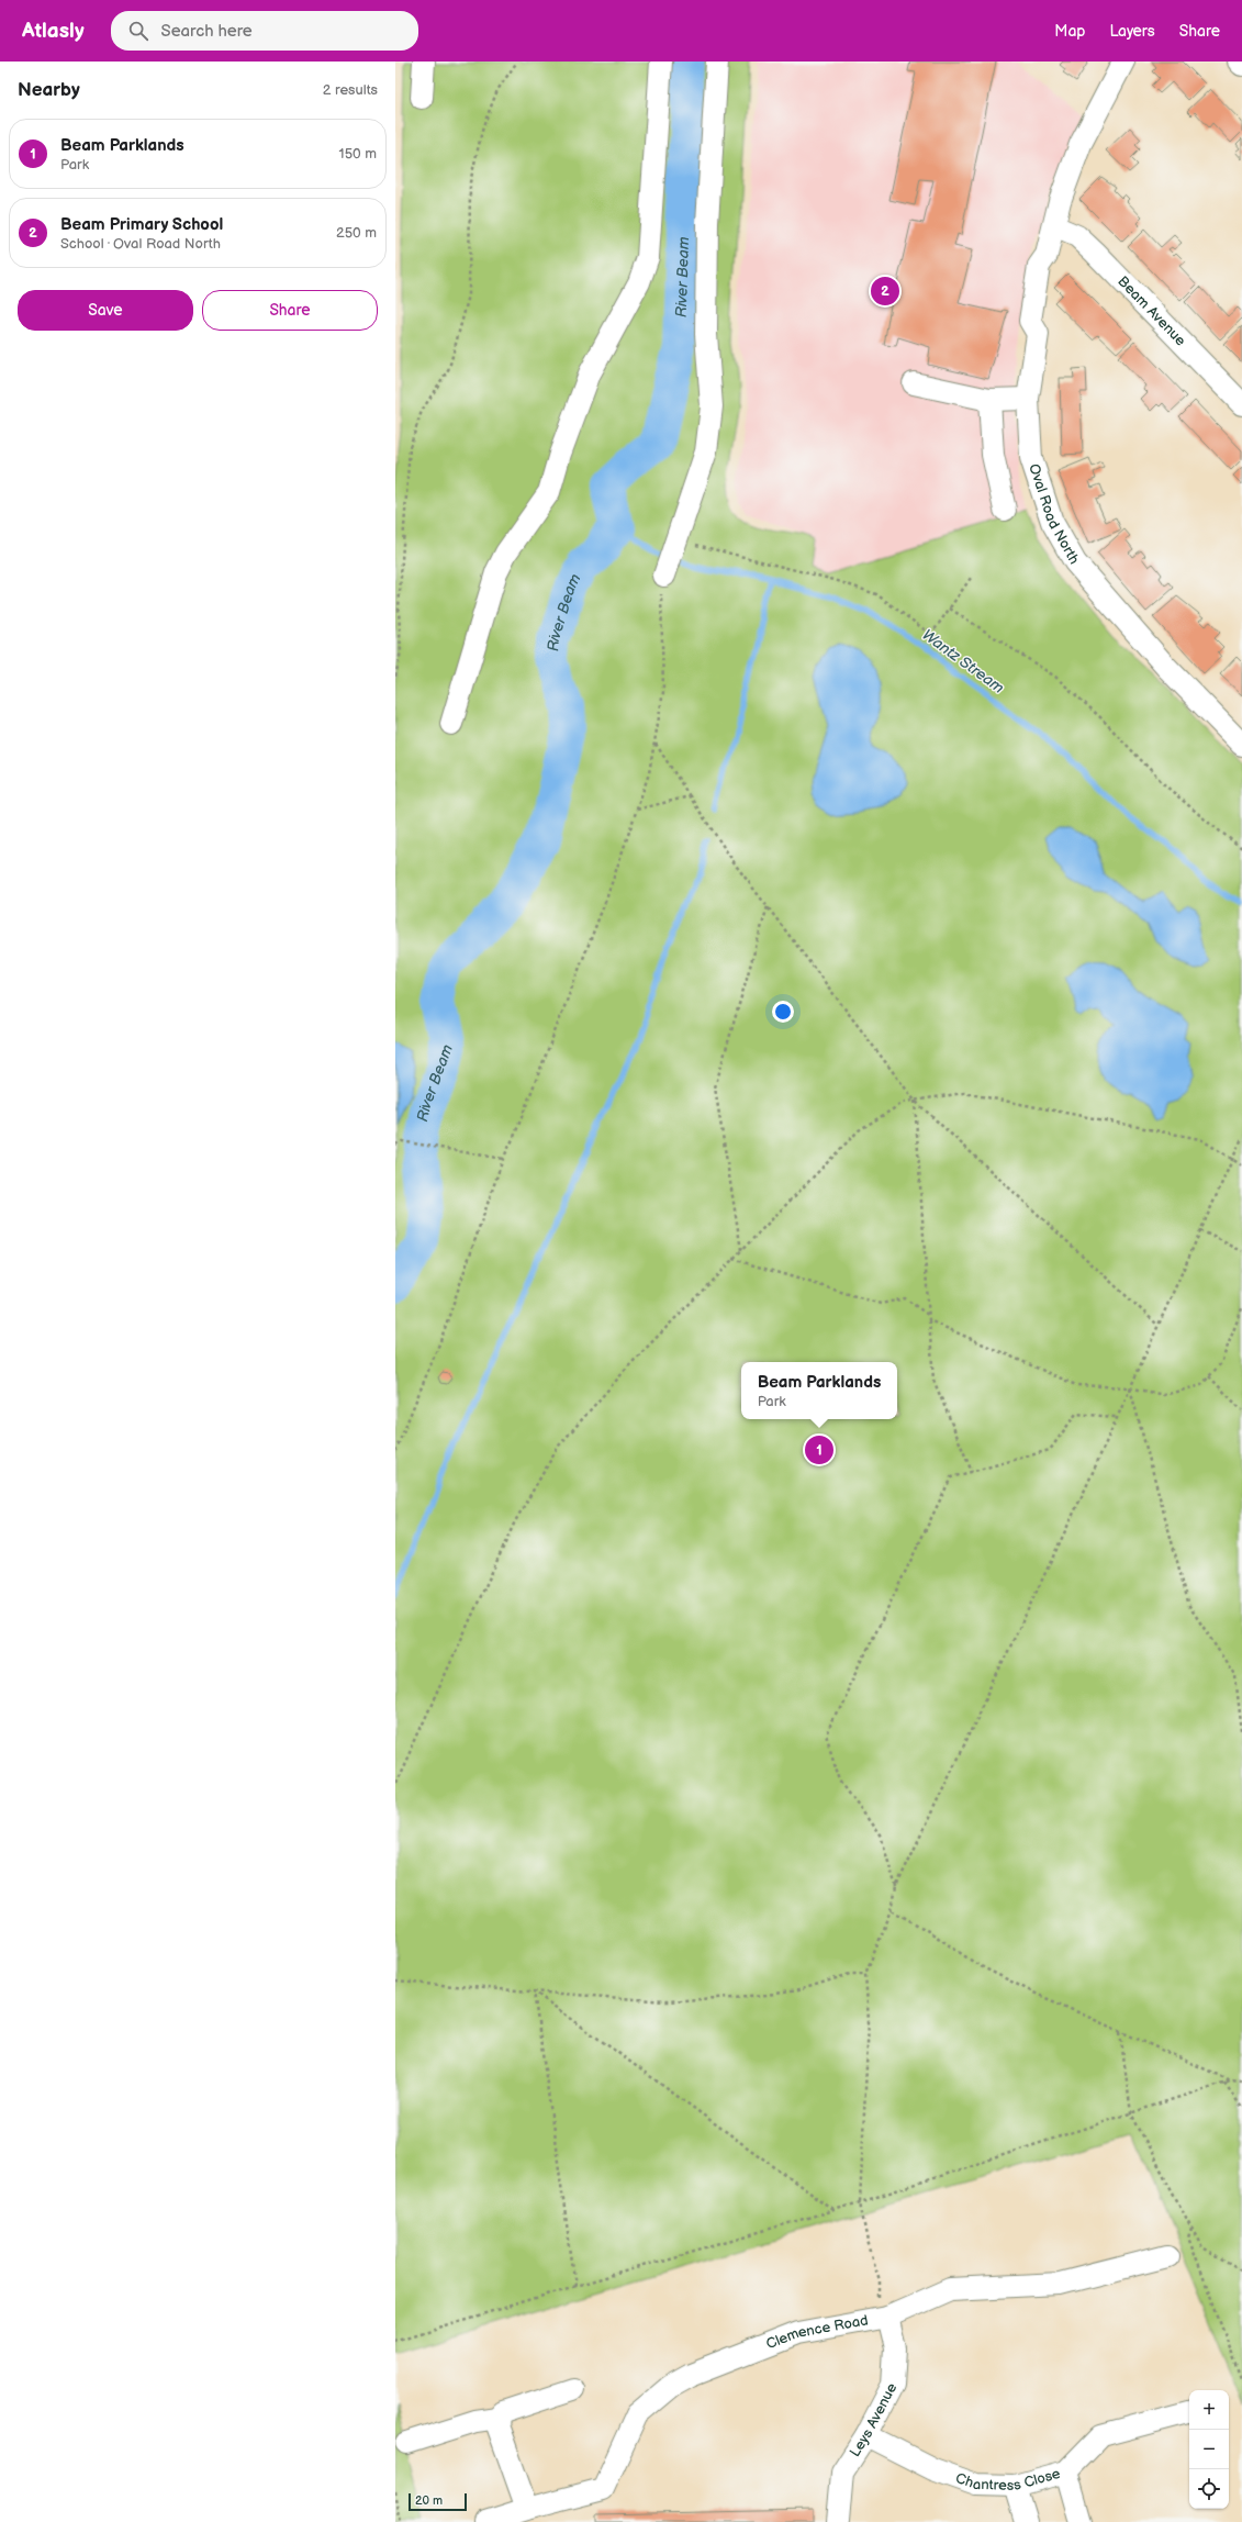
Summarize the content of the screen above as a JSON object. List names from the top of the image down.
{
  "streets": {
    "street": [
      "Beam Avenue",
      "Oval Road North",
      "Clemence Road",
      "Leys Avenue",
      "Chantress Close"
    ]
  },
  "crossings": [
    ["Beam Avenue", "Oval Road North"],
    ["Clemence Road", "Leys Avenue"],
    ["Leys Avenue", "Chantress Close"]
  ],
  "water": ["River Beam", "Wantz Stream"],
  "scale_bar": "20 m",
  "page": {
    "header": "Atlasly",
    "search": "Search here",
    "nav": ["Map", "Layers", "Share"],
    "heading": ["Nearby", "2 results"],
    "list": [
      {
        "mark": "1",
        "name": "Beam Parklands",
        "note": "Park",
        "value": "150 m"
      },
      {
        "mark": "2",
        "name": "Beam Primary School",
        "note": "School · Oval Road North",
        "value": "250 m"
      }
    ],
    "pins": ["2", "1"],
    "buttons": ["Save", "Share"],
    "popup": ["Beam Parklands", "Park"],
    "map_buttons": ["+", "−"],
    "scale": "20 m"
  }
}
